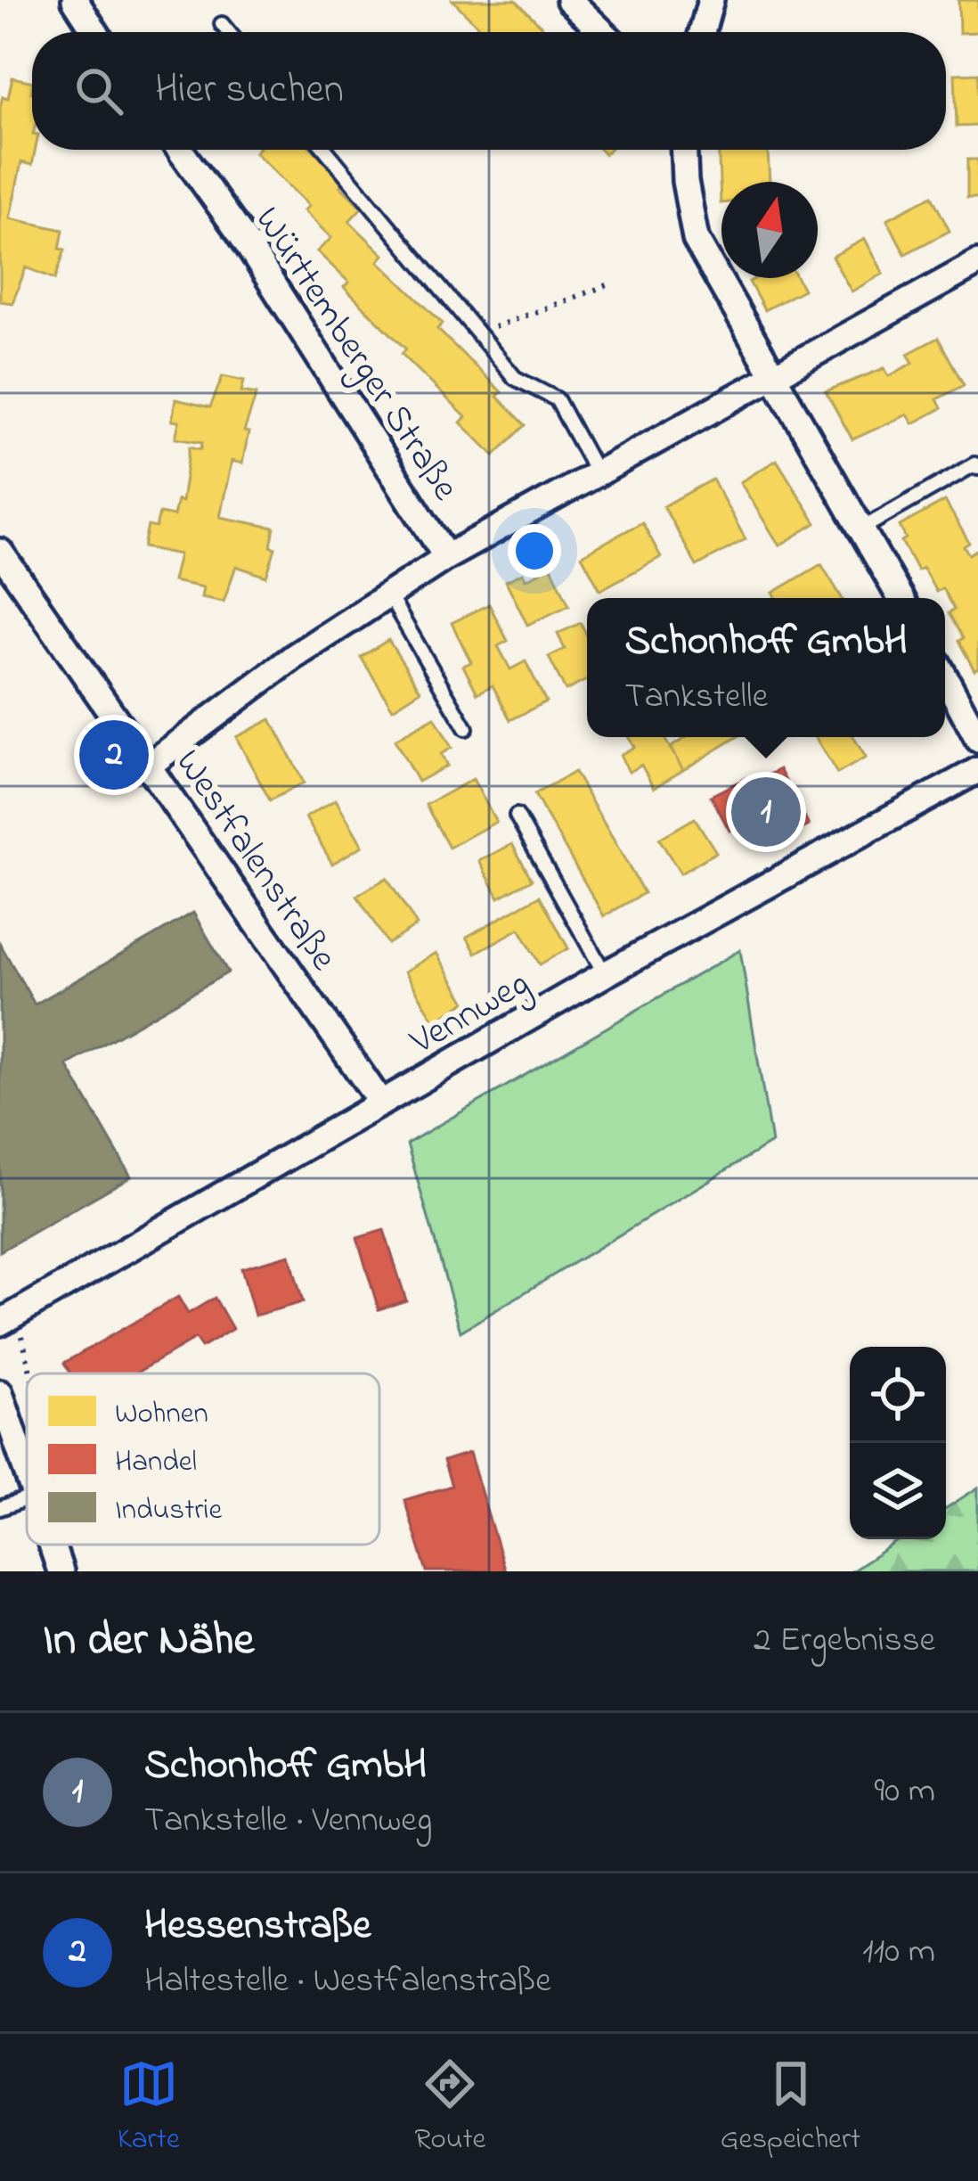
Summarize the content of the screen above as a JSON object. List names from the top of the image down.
{
  "streets": {
    "street": ["Württemberger Straße", "Westfalenstraße", "Vennweg"]
  },
  "crossings": [
    ["Westfalenstraße", "Vennweg"]
  ],
  "legend": ["Wohnen", "Handel", "Industrie"],
  "north": "top",
  "page": {
    "search": "Hier suchen",
    "popup": ["Schonhoff GmbH", "Tankstelle"],
    "pins": ["2", "1"],
    "heading": ["In der Nähe", "2 Ergebnisse"],
    "list": [
      {
        "mark": "1",
        "name": "Schonhoff GmbH",
        "note": "Tankstelle · Vennweg",
        "value": "90 m"
      },
      {
        "mark": "2",
        "name": "Hessenstraße",
        "note": "Haltestelle · Westfalenstraße",
        "value": "110 m"
      }
    ],
    "nav": ["Karte", "Route", "Gespeichert"]
  }
}
